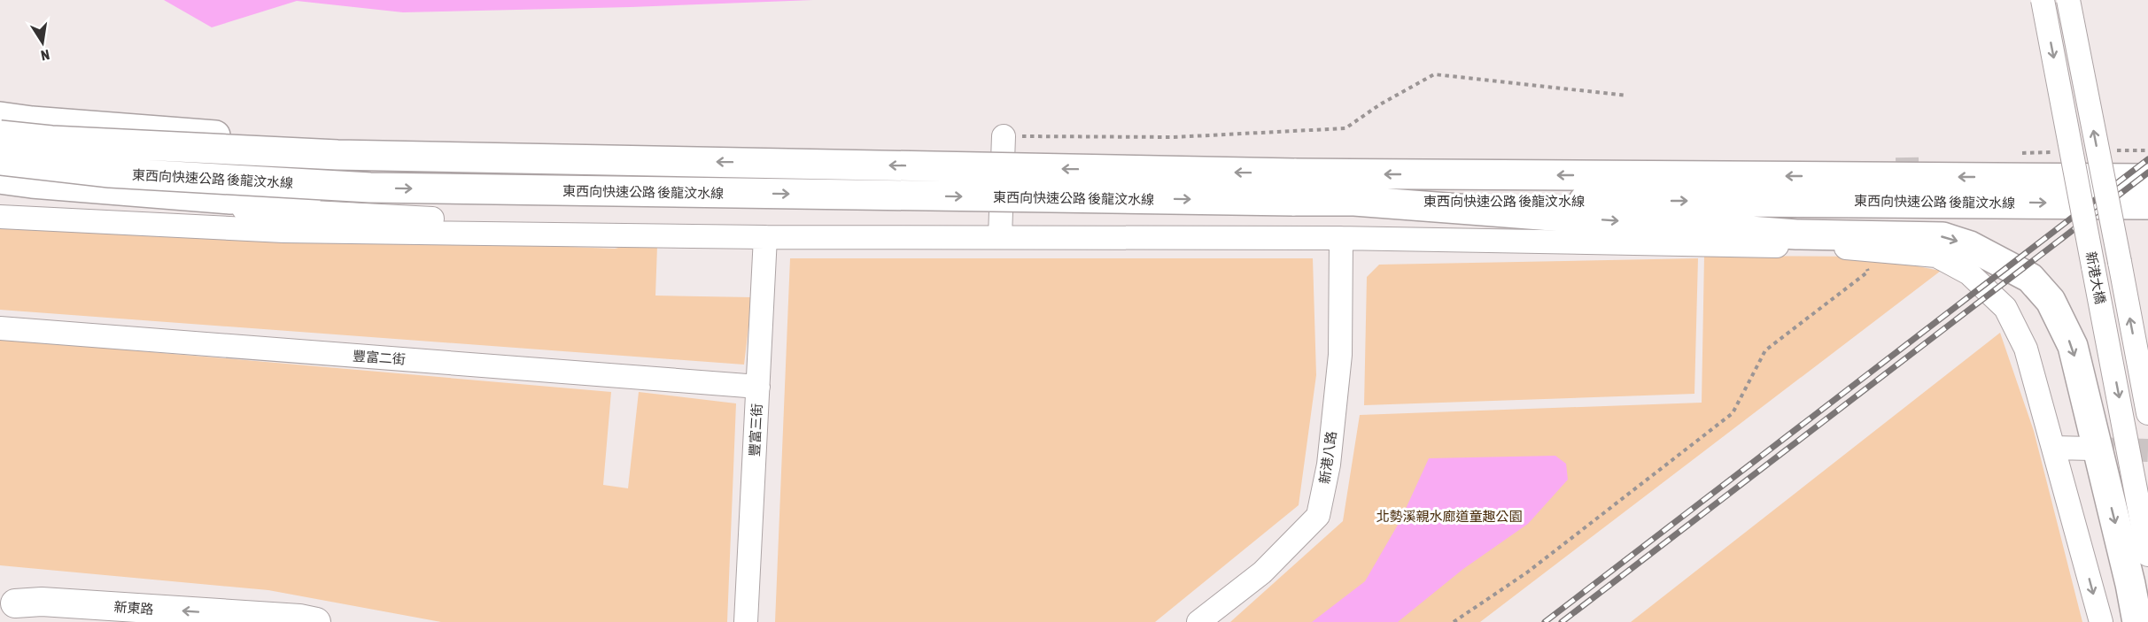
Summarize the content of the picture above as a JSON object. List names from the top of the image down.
{
  "streets": {
    "highway": ["東西向快速公路 後龍汶水線"],
    "main road": ["新東路"],
    "street": [
      "新港大橋",
      "豐富二街",
      "豐富三街",
      "新港八路"
    ]
  },
  "crossings": [
    ["豐富二街", "豐富三街"]
  ],
  "parks": ["北勢溪親水廊道童趣公園"],
  "north": "bottom"
}
